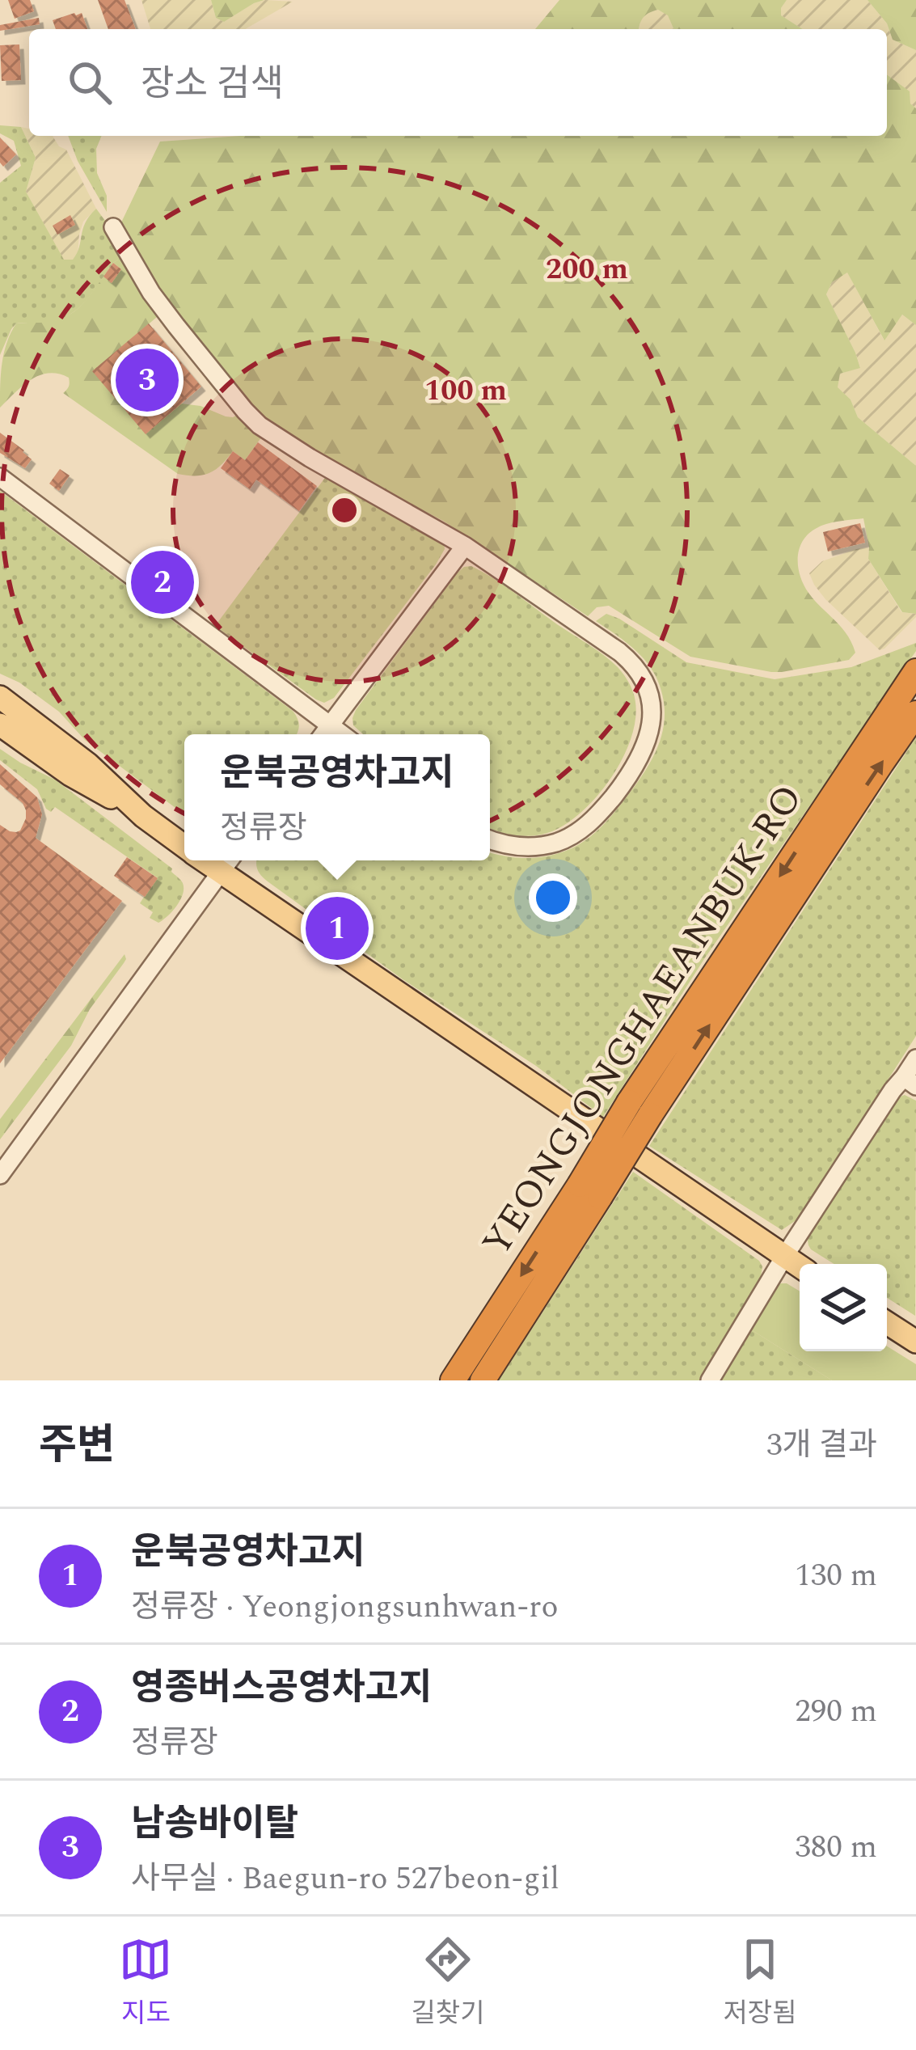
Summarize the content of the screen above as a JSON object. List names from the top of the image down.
{
  "streets": {
    "highway": ["YEONGJONGHAEANBUK-RO"]
  },
  "page": {
    "search": "장소 검색",
    "pins": ["3", "2", "1"],
    "popup": ["운북공영차고지", "정류장"],
    "heading": ["주변", "3개 결과"],
    "list": [
      {
        "mark": "1",
        "name": "운북공영차고지",
        "note": "정류장 · Yeongjongsunhwan-ro",
        "value": "130 m"
      },
      {
        "mark": "2",
        "name": "영종버스공영차고지",
        "note": "정류장",
        "value": "290 m"
      },
      {
        "mark": "3",
        "name": "남송바이탈",
        "note": "사무실 · Baegun-ro 527beon-gil",
        "value": "380 m"
      }
    ],
    "nav": ["지도", "길찾기", "저장됨"]
  },
  "rings": ["200 m", "100 m"]
}
